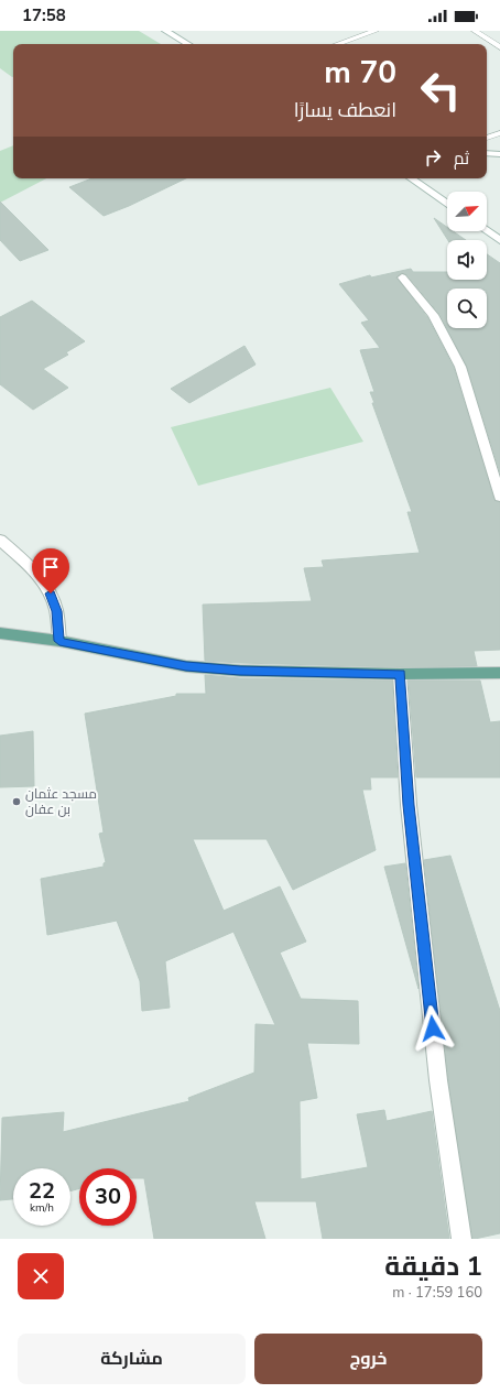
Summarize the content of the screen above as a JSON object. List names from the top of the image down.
{
  "places": ["مسجد عثمان بن عفان"],
  "north": "top right",
  "page": {
    "status": "17:58",
    "turn": ["70 m", "انعطف يسارًا"],
    "then": "ثم",
    "speed": "22 km/h",
    "limit": "30",
    "heading": ["1 دقيقة", "160 m · 17:59"],
    "buttons": ["خروج", "مشاركة"]
  }
}
